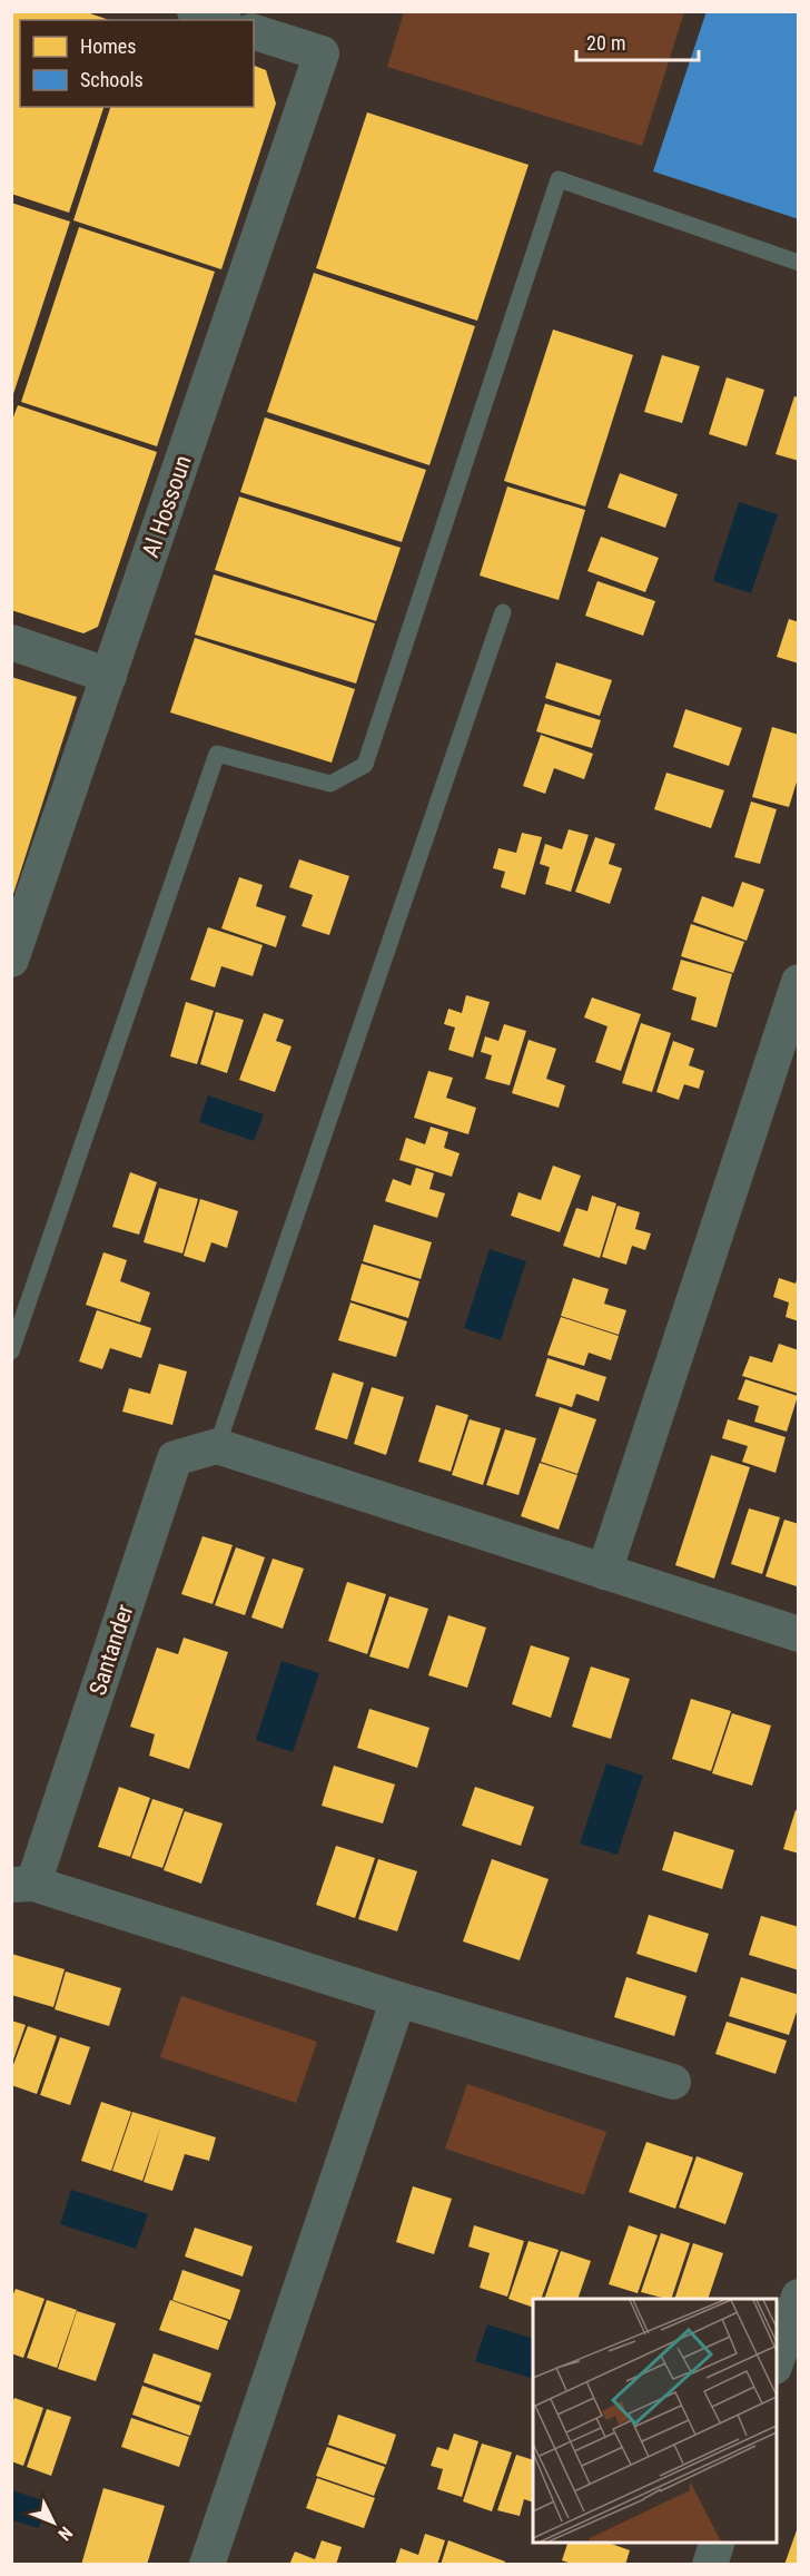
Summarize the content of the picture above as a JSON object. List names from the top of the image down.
{
  "streets": {
    "street": ["Al Hossoun", "Santander"]
  },
  "legend": ["Homes", "Schools"],
  "scale_bar": "20 m",
  "north": "bottom right"
}
